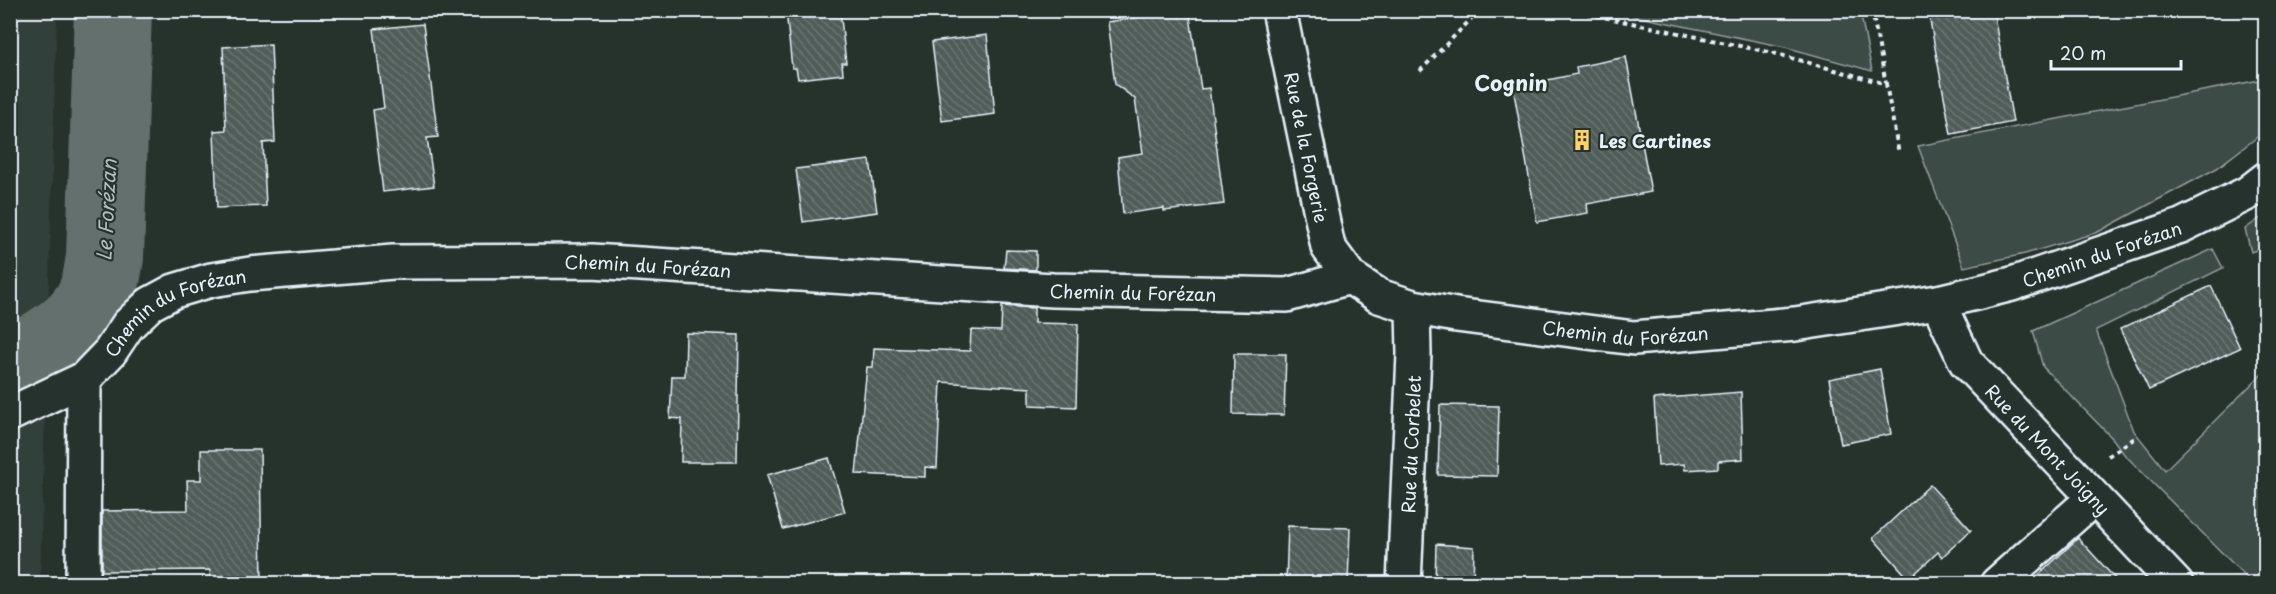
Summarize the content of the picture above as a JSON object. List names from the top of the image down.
{
  "streets": {
    "street": [
      "Rue de la Forgerie",
      "Chemin du Forézan",
      "Rue du Corbelet",
      "Rue du Mont Joigny"
    ]
  },
  "crossings": [
    ["Rue de la Forgerie", "Chemin du Forézan"],
    ["Chemin du Forézan", "Rue du Corbelet"],
    ["Chemin du Forézan", "Rue du Mont Joigny"]
  ],
  "districts": ["Cognin"],
  "water": ["Le Forézan"],
  "places": {
    "building": ["Les Cartines"]
  },
  "scale_bar": "20 m"
}
